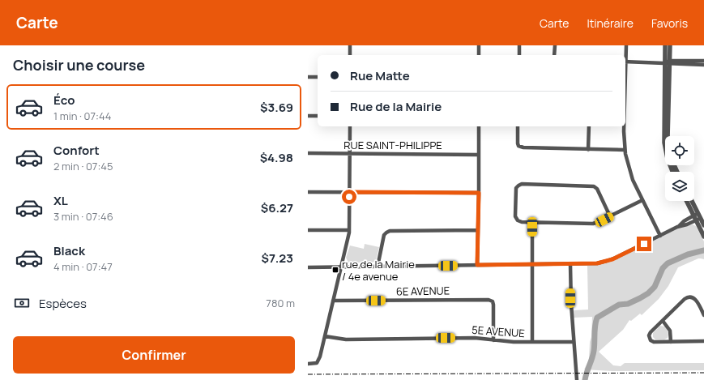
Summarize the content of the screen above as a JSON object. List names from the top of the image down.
{
  "streets": {
    "street": ["RUE SAINT-PHILIPPE", "6E AVENUE", "5E AVENUE"]
  },
  "crossings": [
    ["6E AVENUE", "5E AVENUE"]
  ],
  "places": {
    "transit": ["rue de la Mairie / 4e avenue"]
  },
  "page": {
    "header": "Carte",
    "nav": ["Carte", "Itinéraire", "Favoris"],
    "heading": "Choisir une course",
    "banner": ["Rue Matte", "Rue de la Mairie"],
    "list": [
      {
        "name": "Éco",
        "note": "1 min · 07:44",
        "value": "$3.69"
      },
      {
        "name": "Confort",
        "note": "2 min · 07:45",
        "value": "$4.98"
      },
      {
        "name": "XL",
        "note": "3 min · 07:46",
        "value": "$6.27"
      },
      {
        "name": "Black",
        "note": "4 min · 07:47",
        "value": "$7.23"
      }
    ],
    "pay": ["Espèces", "780 m"],
    "buttons": "Confirmer"
  }
}
